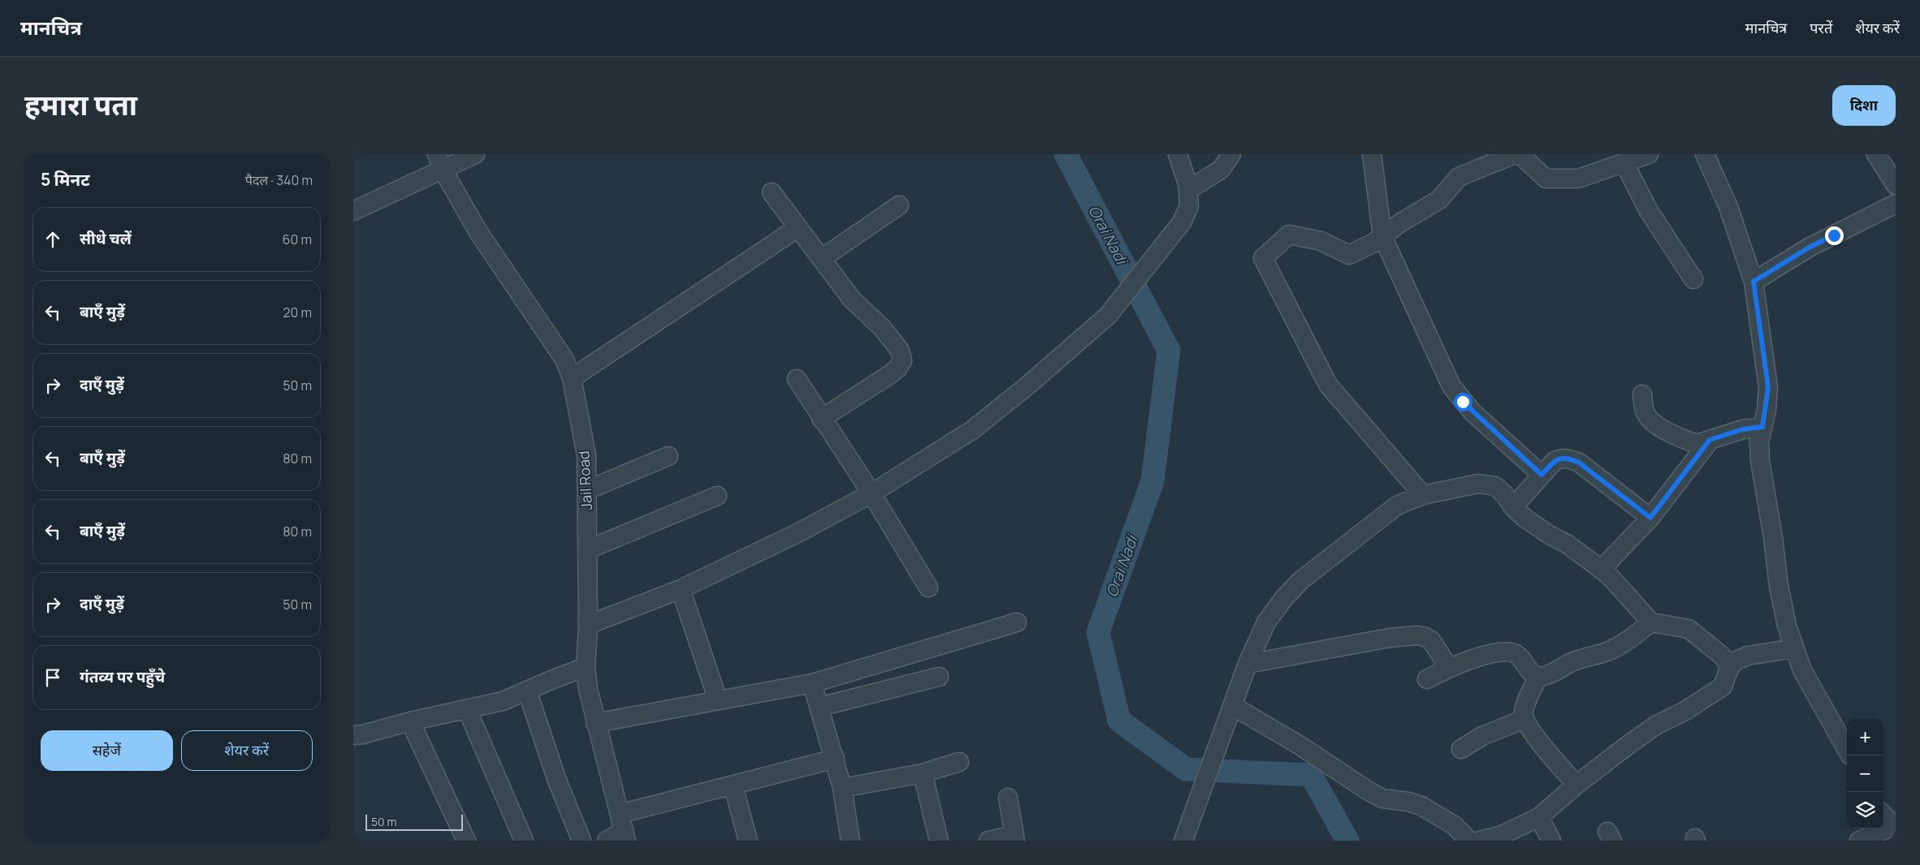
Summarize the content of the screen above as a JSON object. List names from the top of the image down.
{
  "streets": {
    "street": ["Jail Road"]
  },
  "water": ["Orai Nadi"],
  "scale_bar": "50 m",
  "page": {
    "header": "मानचित्र",
    "nav": ["मानचित्र", "परतें", "शेयर करें"],
    "title": "हमारा पता",
    "buttons": [
      "दिशा",
      ["सहेजें", "शेयर करें"]
    ],
    "heading": ["5 मिनट", "पैदल · 340 m"],
    "list": [
      ["सीधे चलें", "60 m"],
      ["बाएँ मुड़ें", "20 m"],
      ["दाएँ मुड़ें", "50 m"],
      ["बाएँ मुड़ें", "80 m"],
      ["बाएँ मुड़ें", "80 m"],
      ["दाएँ मुड़ें", "50 m"],
      "गंतव्य पर पहुँचे"
    ],
    "map_buttons": ["+", "−"],
    "scale": "50 m"
  }
}
